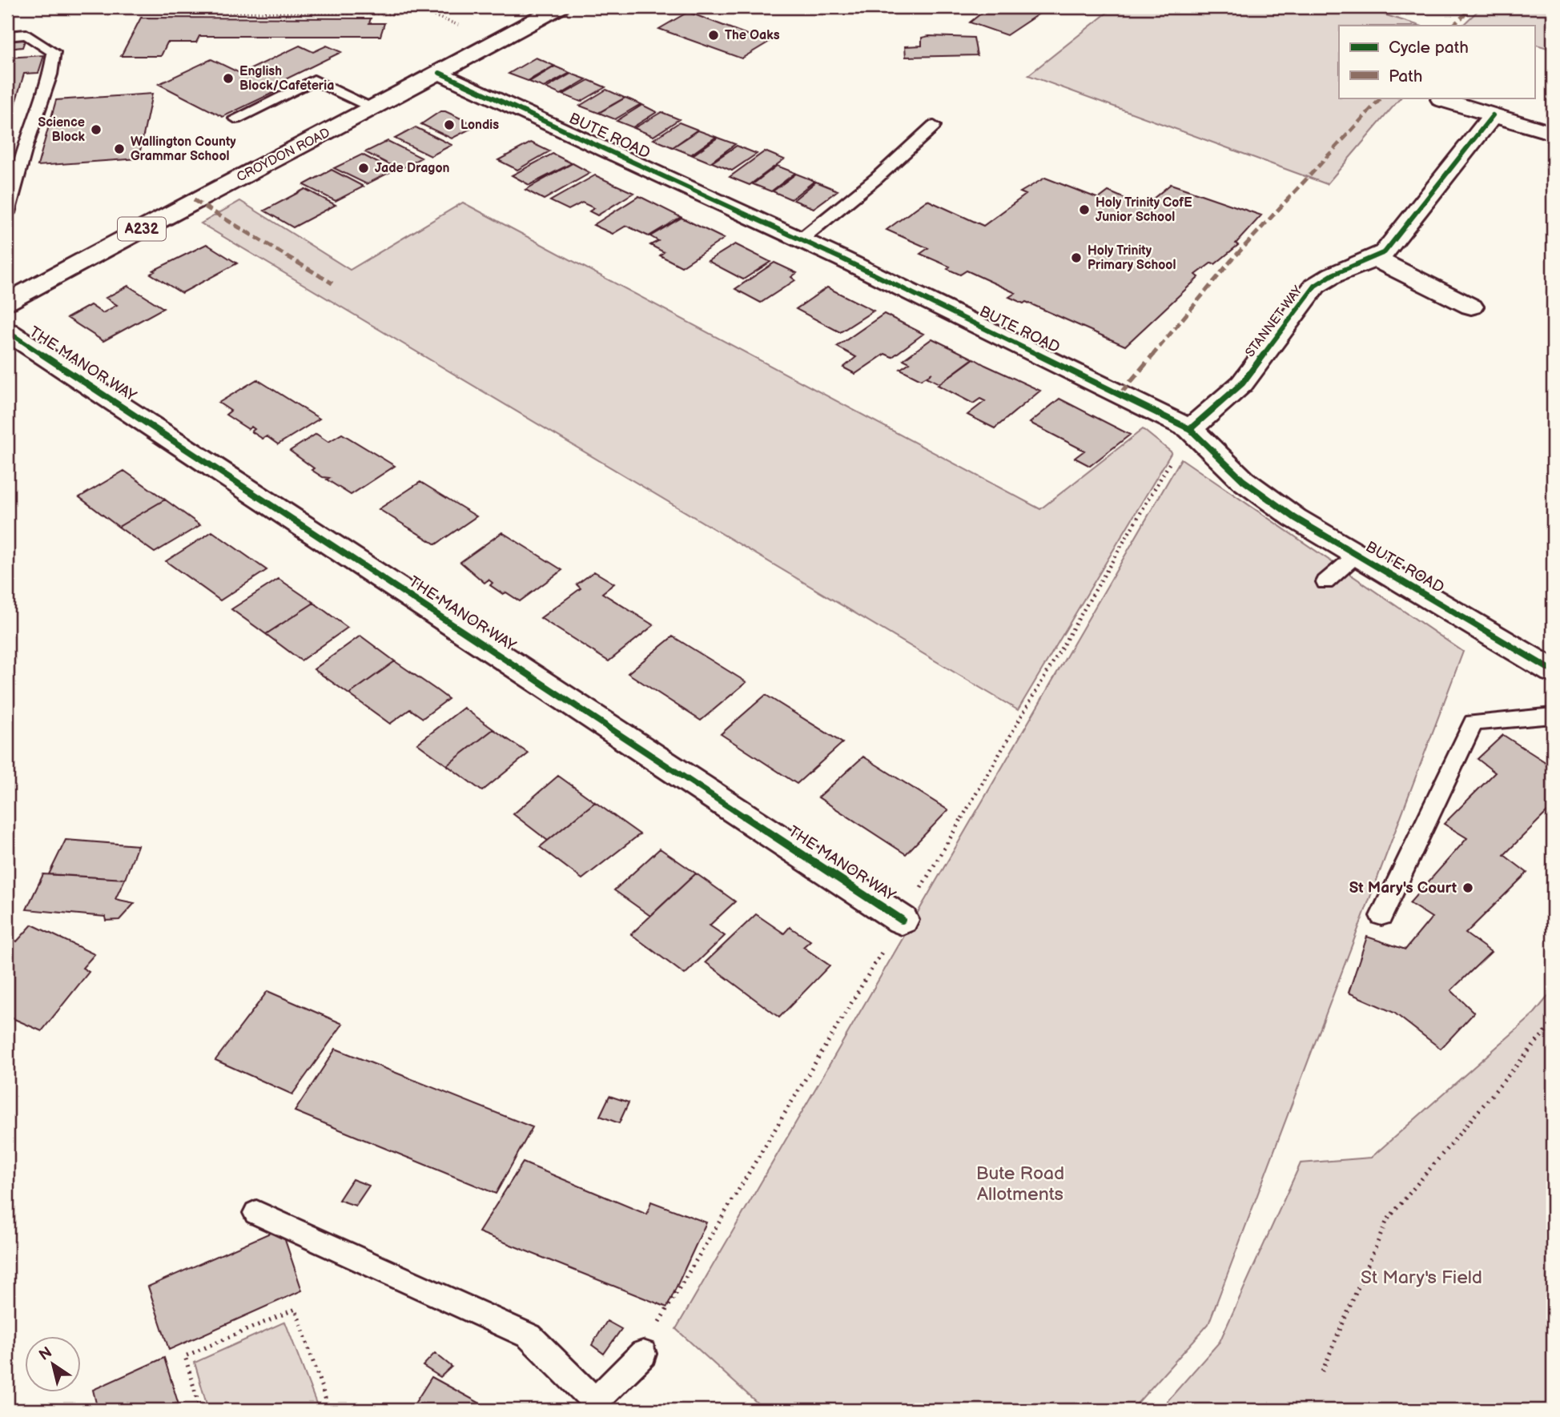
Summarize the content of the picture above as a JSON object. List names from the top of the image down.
{
  "streets": {
    "main road": [
      "BUTE ROAD",
      "CROYDON ROAD",
      "A232",
      "STANNET WAY",
      "THE MANOR WAY"
    ]
  },
  "crossings": [
    ["BUTE ROAD", "CROYDON ROAD"],
    ["BUTE ROAD", "STANNET WAY"]
  ],
  "parks": ["Bute Road Allotments", "St Mary's Field"],
  "places": [
    "The Oaks",
    "English Block/Cafeteria",
    "Londis",
    "Science Block",
    "Wallington County Grammar School",
    "Jade Dragon",
    "Holy Trinity CofE Junior School",
    "Holy Trinity Primary School",
    "St Mary's Court"
  ],
  "legend": ["Cycle path", "Path"],
  "north": "top left"
}
